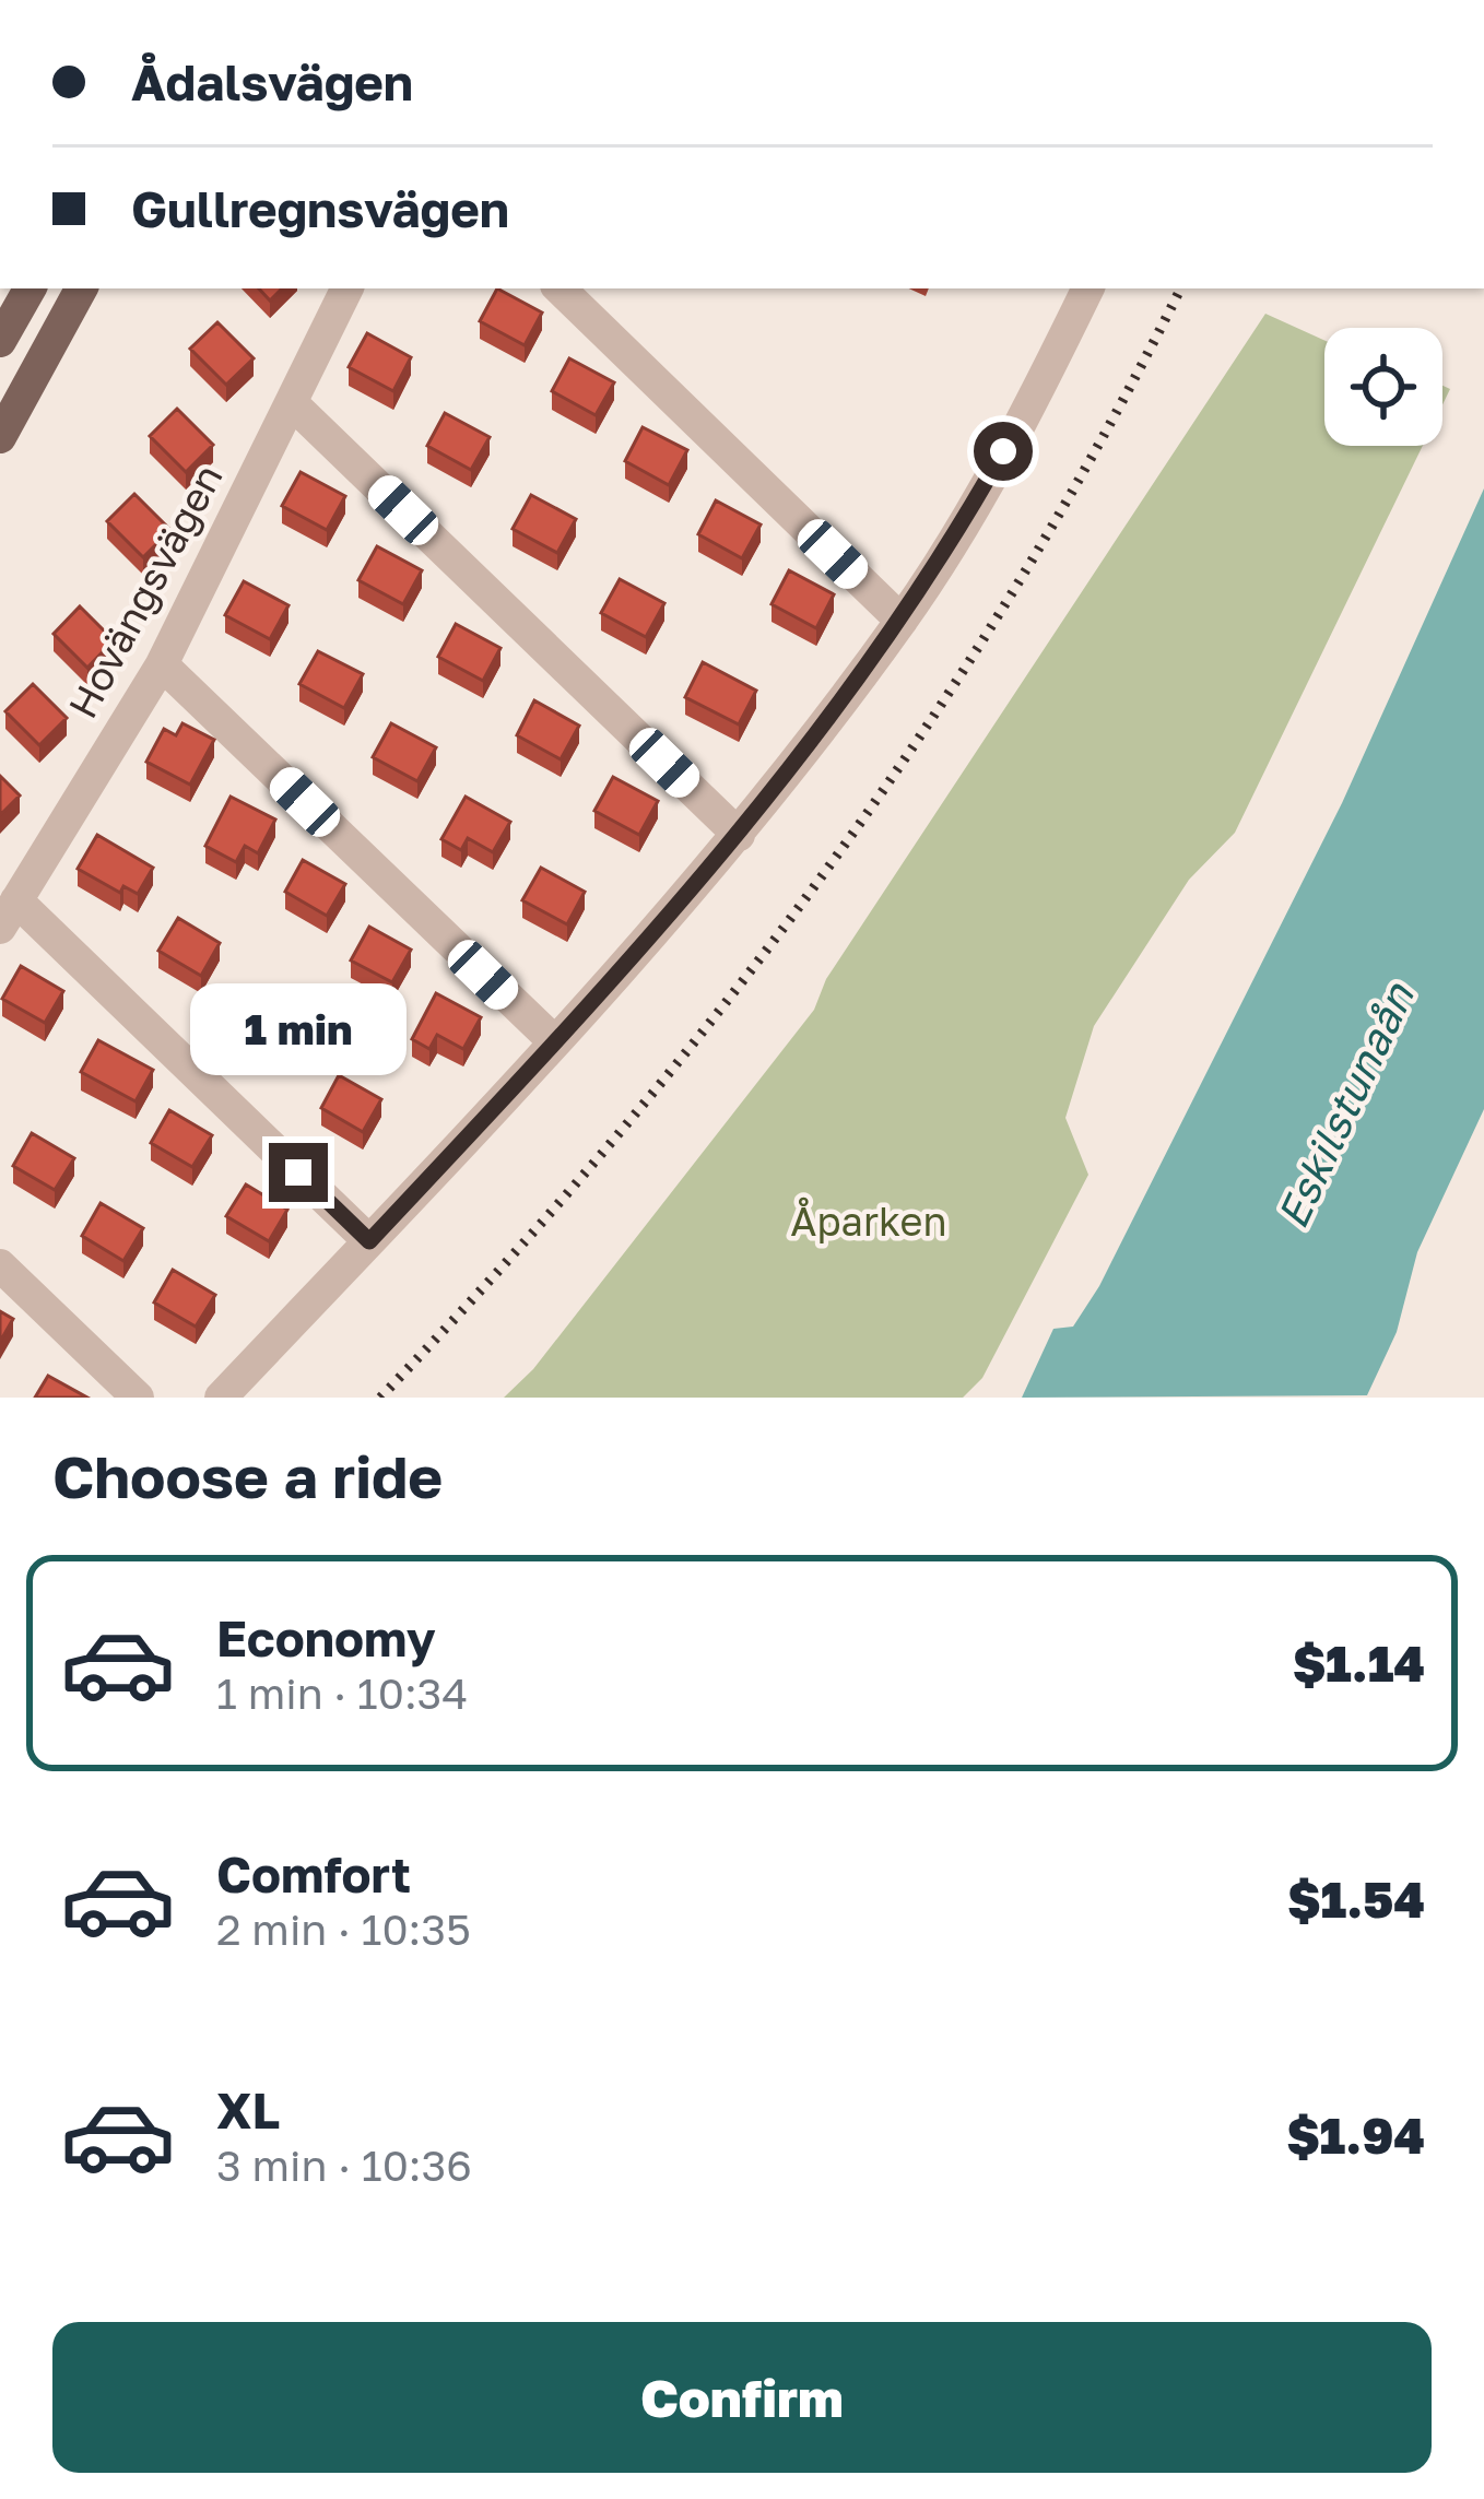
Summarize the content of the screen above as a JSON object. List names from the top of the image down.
{
  "streets": {
    "street": ["Hovängsvägen"]
  },
  "water": ["Eskilstunaån"],
  "parks": ["Åparken"],
  "page": {
    "banner": ["Ådalsvägen", "Gullregnsvägen"],
    "bubble": "1 min",
    "heading": "Choose a ride",
    "list": [
      {
        "name": "Economy",
        "note": "1 min · 10:34",
        "value": "$1.14"
      },
      {
        "name": "Comfort",
        "note": "2 min · 10:35",
        "value": "$1.54"
      },
      {
        "name": "XL",
        "note": "3 min · 10:36",
        "value": "$1.94"
      }
    ],
    "buttons": "Confirm"
  }
}
